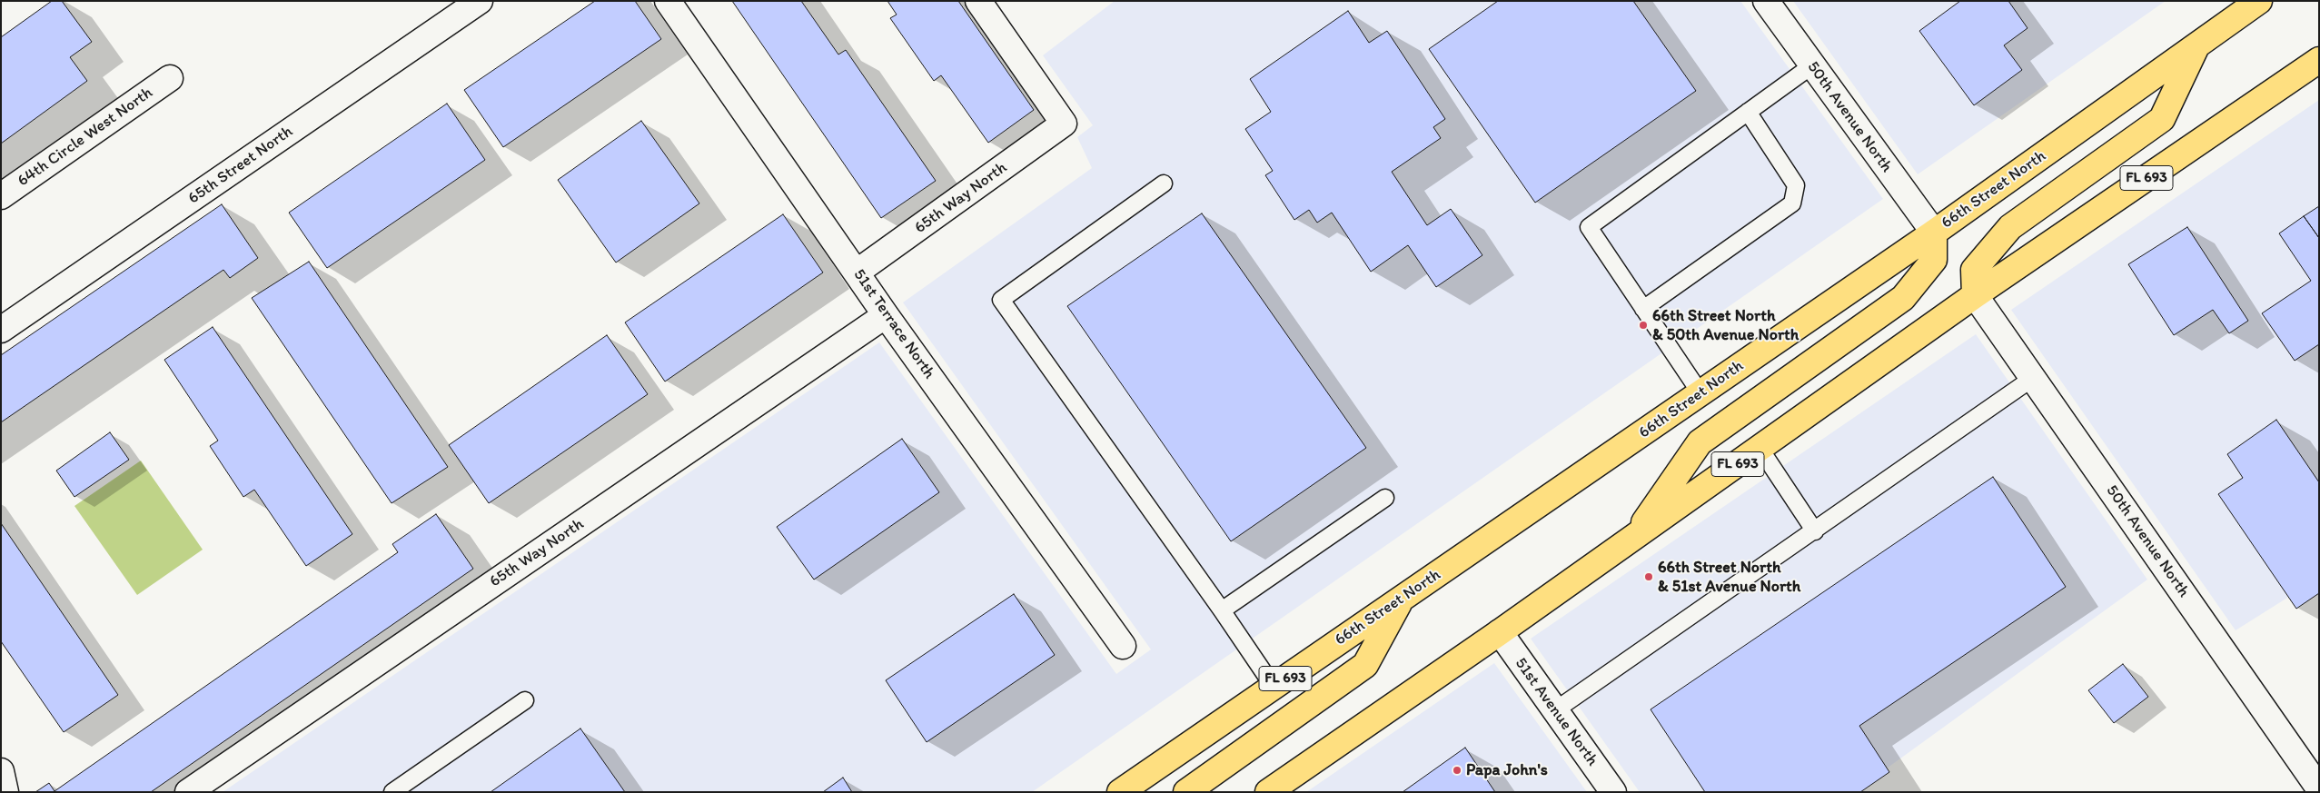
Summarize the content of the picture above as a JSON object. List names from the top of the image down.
{
  "streets": {
    "main road": ["FL 693", "66th Street North"],
    "street": [
      "50th Avenue North",
      "64th Circle West North",
      "65th Street North",
      "65th Way North",
      "51st Terrace North",
      "51st Avenue North"
    ]
  },
  "crossings": [
    ["50th Avenue North", "FL 693"],
    ["50th Avenue North", "66th Street North"],
    ["FL 693", "51st Avenue North"],
    ["65th Way North", "51st Terrace North"]
  ],
  "places": ["66th Street North & 50th Avenue North", "66th Street North & 51st Avenue North", "Papa John's"]
}
